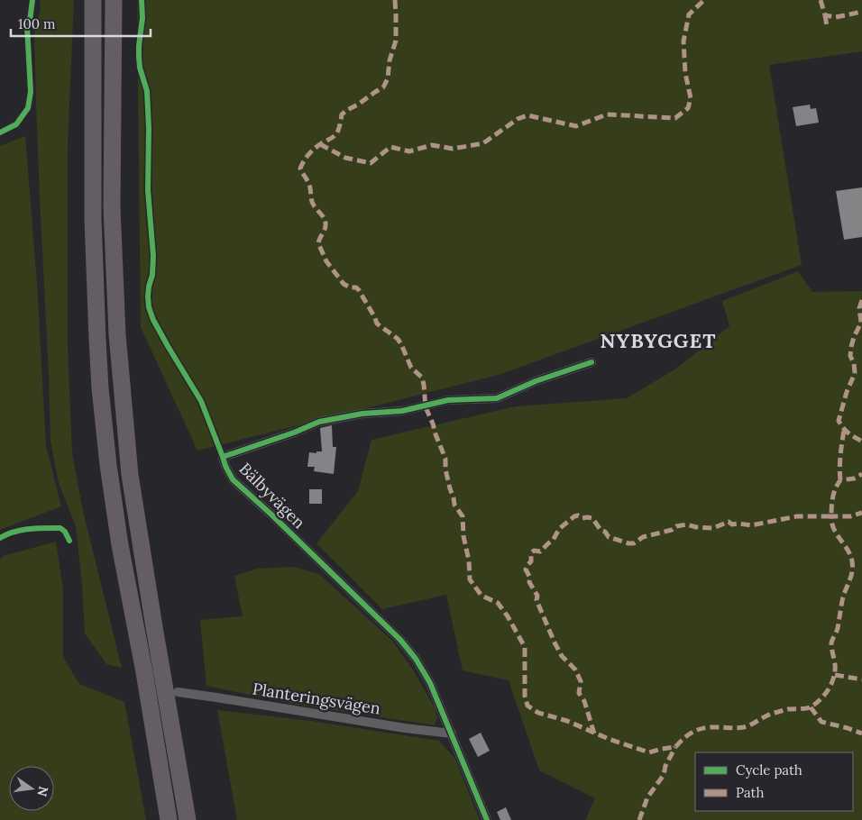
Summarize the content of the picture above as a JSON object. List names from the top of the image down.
{
  "streets": {
    "street": ["Bälbyvägen", "Planteringsvägen"]
  },
  "crossings": [
    ["Bälbyvägen", "Planteringsvägen"]
  ],
  "districts": ["NYBYGGET"],
  "legend": ["Cycle path", "Path"],
  "scale_bar": "100 m",
  "north": "right"
}
